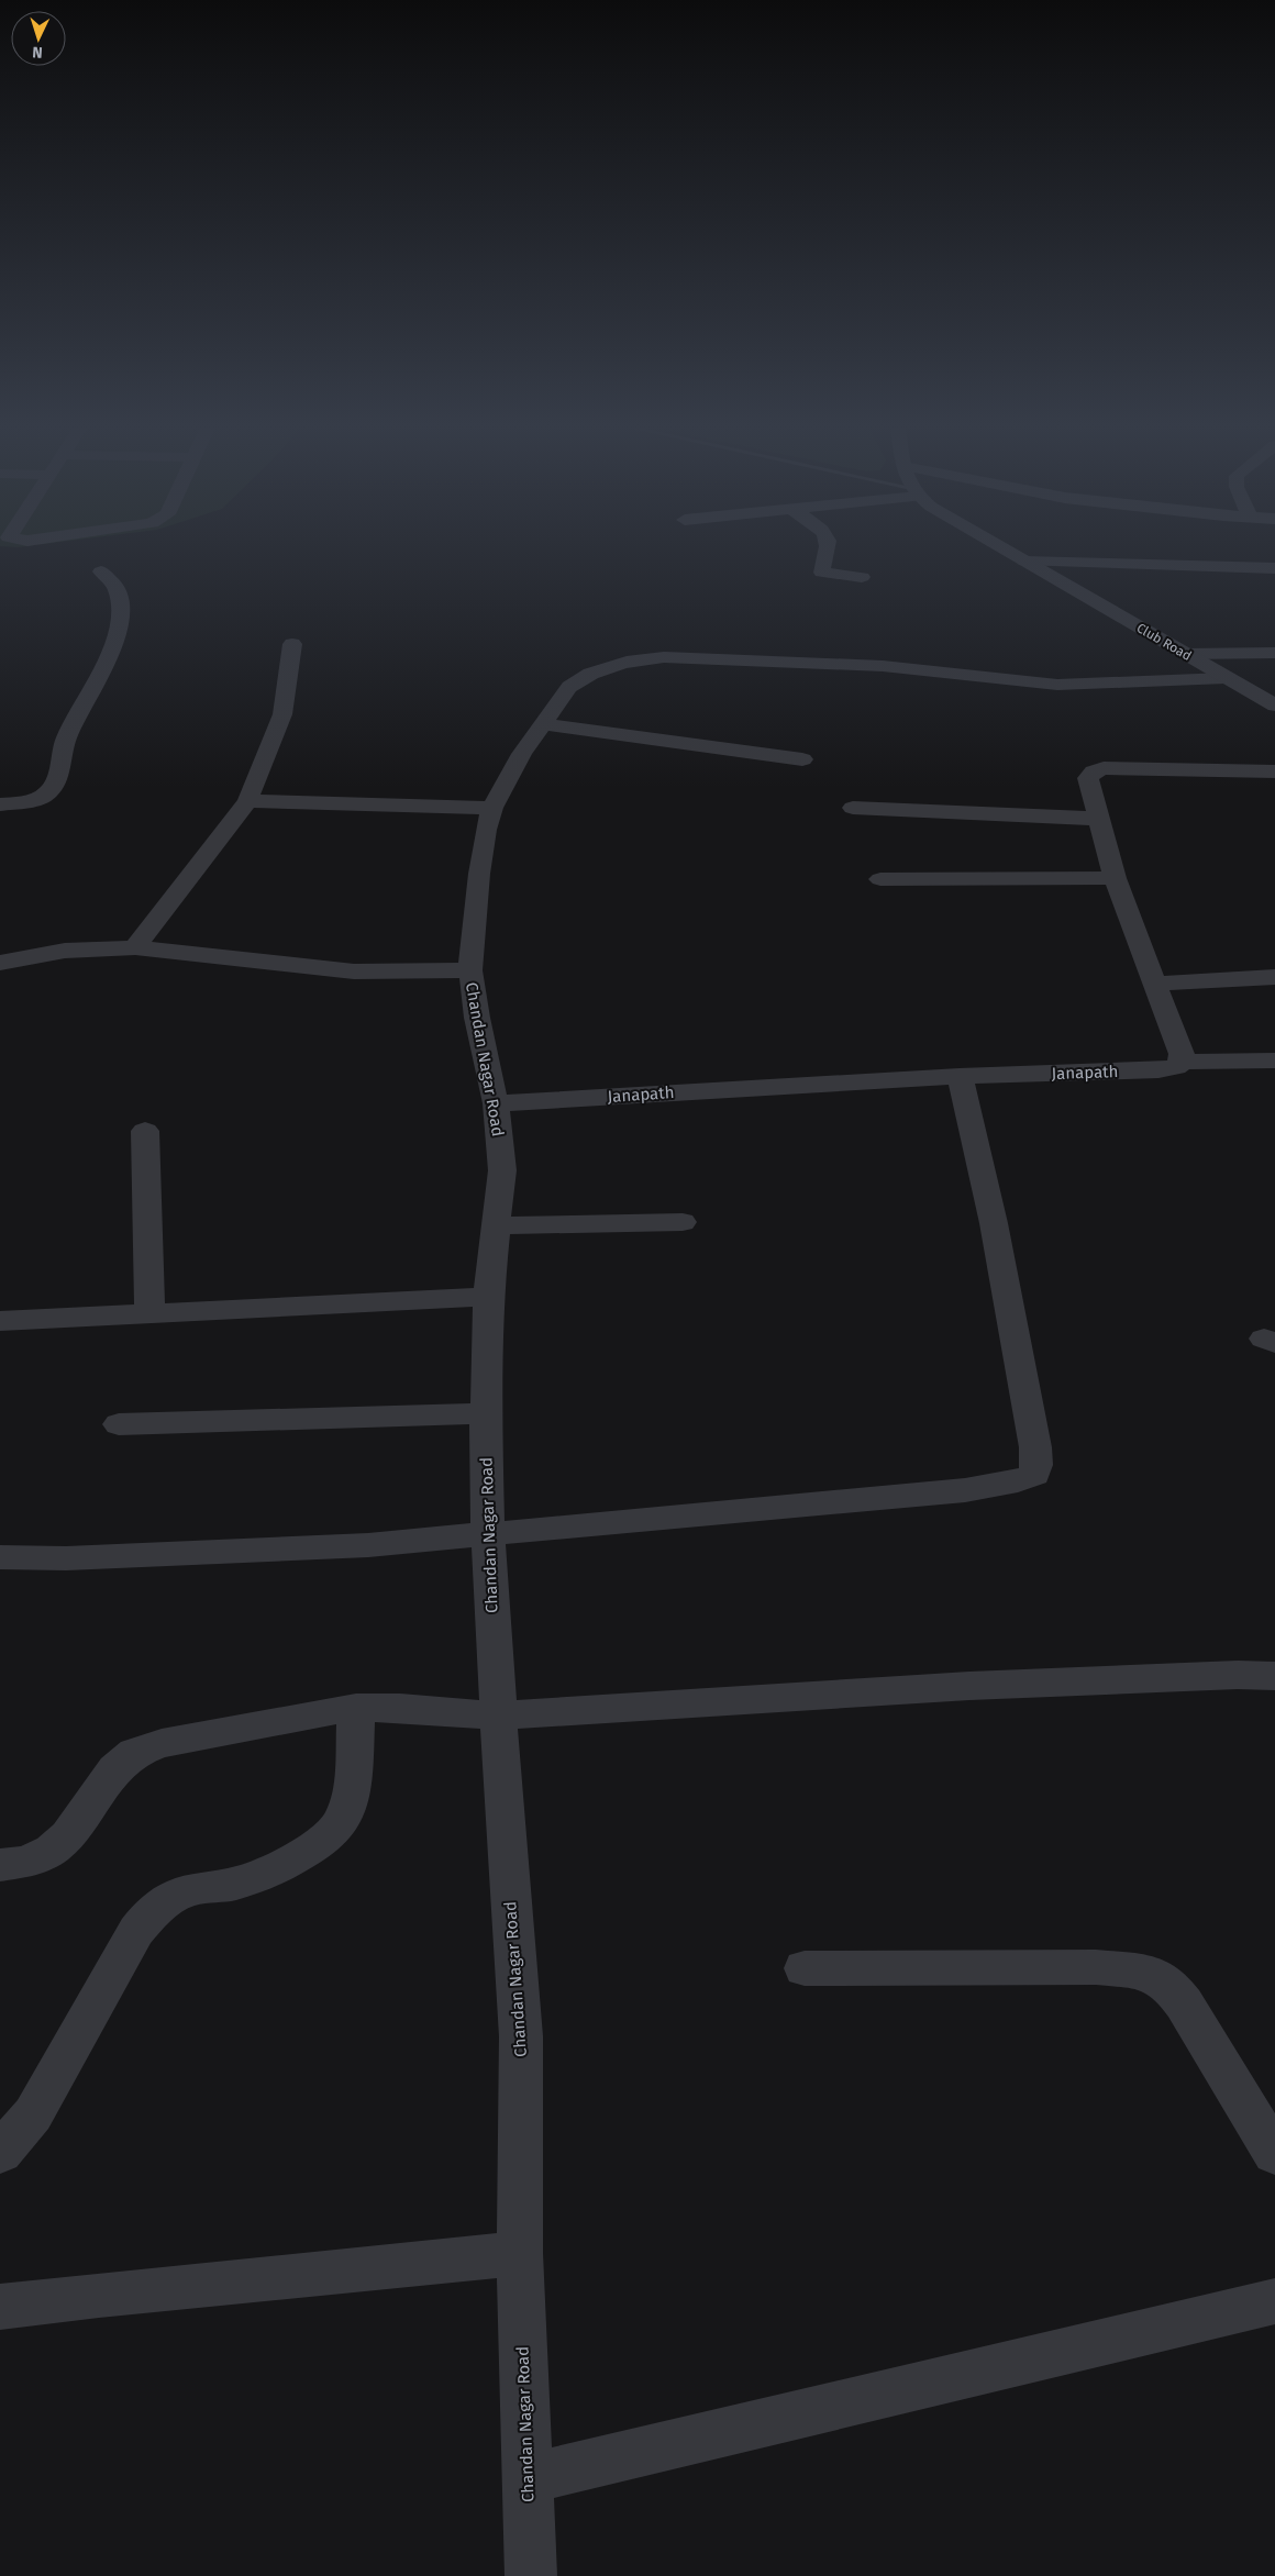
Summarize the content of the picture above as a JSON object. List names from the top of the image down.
{
  "streets": {
    "street": ["Club Road", "Chandan Nagar Road", "Janapath"]
  },
  "crossings": [
    ["Chandan Nagar Road", "Janapath"]
  ],
  "north": "bottom"
}
